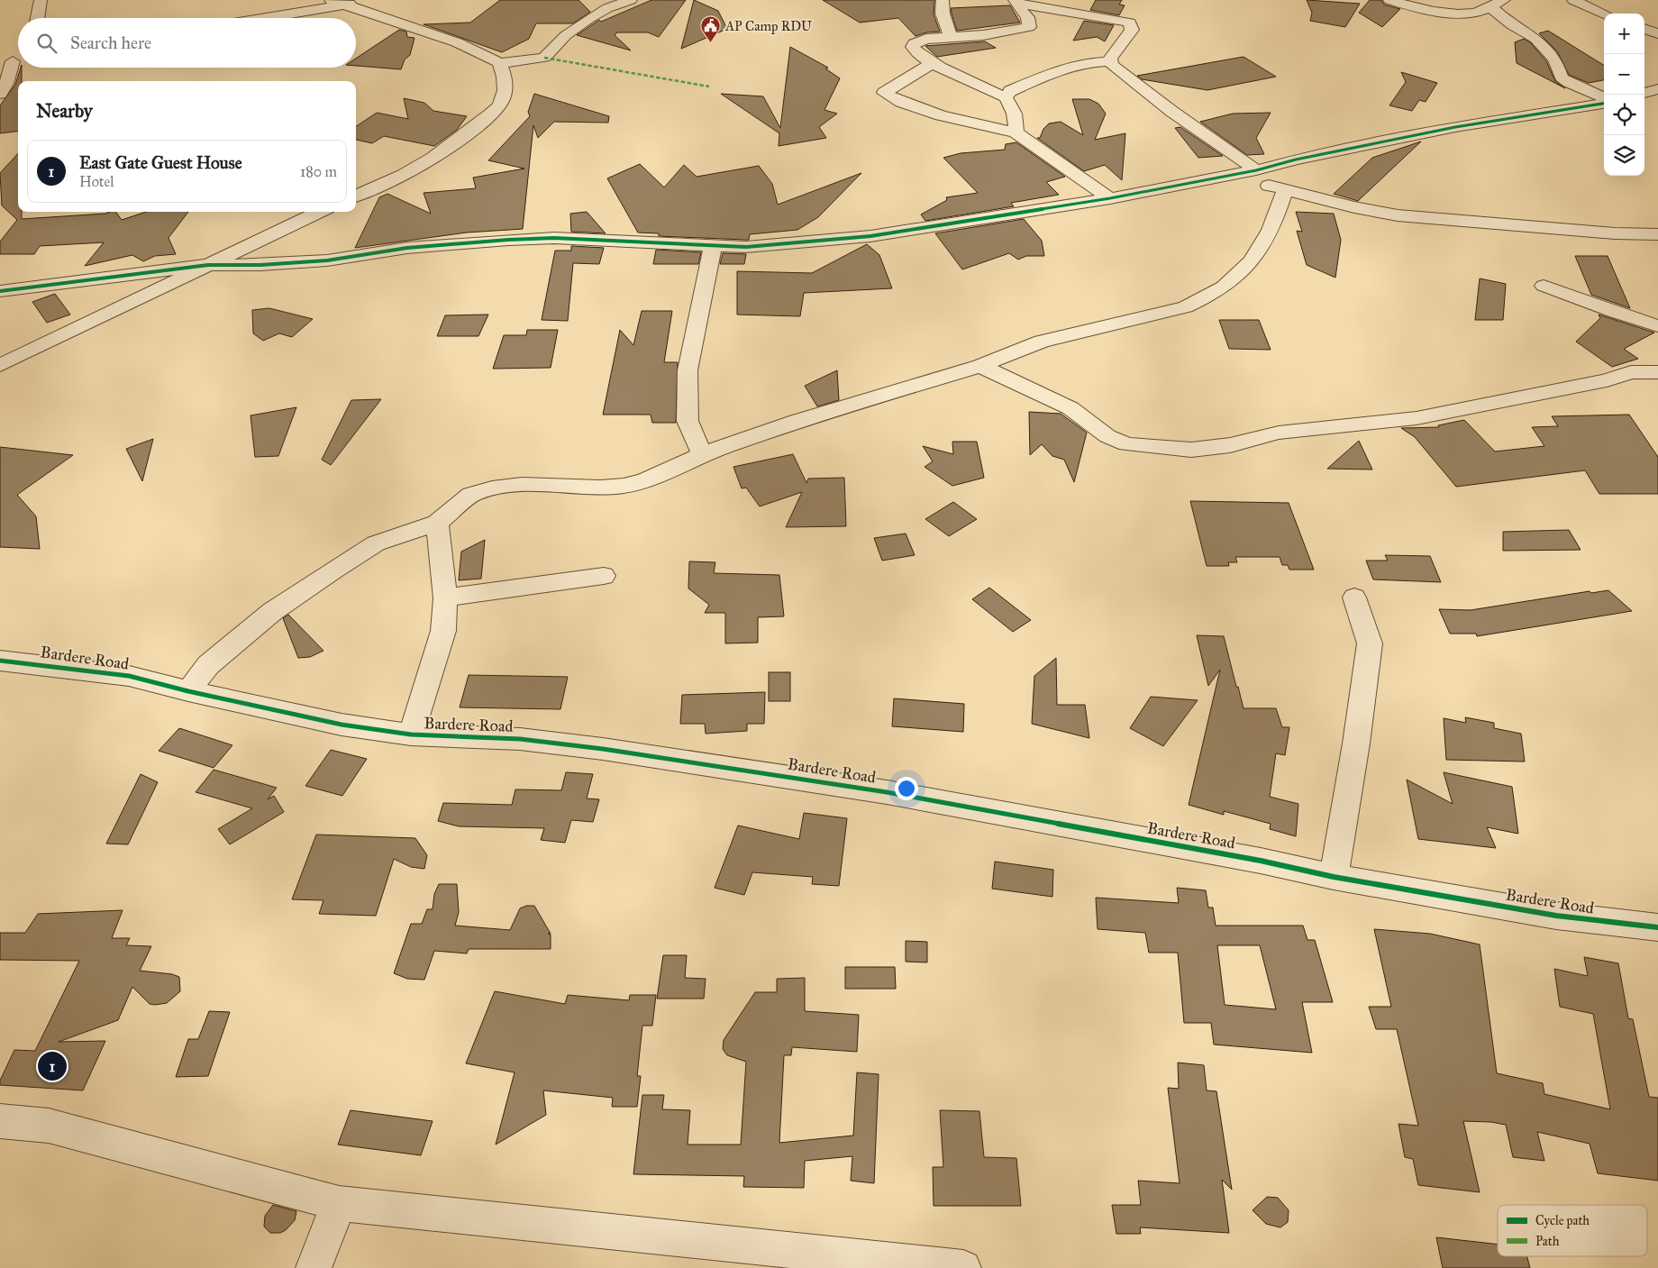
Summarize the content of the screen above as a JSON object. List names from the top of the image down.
{
  "streets": {
    "street": ["Bardere Road"]
  },
  "places": {
    "public building": ["AP Camp RDU"]
  },
  "legend": ["Cycle path", "Path"],
  "page": {
    "map_buttons": ["+", "−"],
    "search": "Search here",
    "heading": "Nearby",
    "list": [
      {
        "mark": "1",
        "name": "East Gate Guest House",
        "note": "Hotel",
        "value": "180 m"
      }
    ],
    "pins": "1"
  }
}
